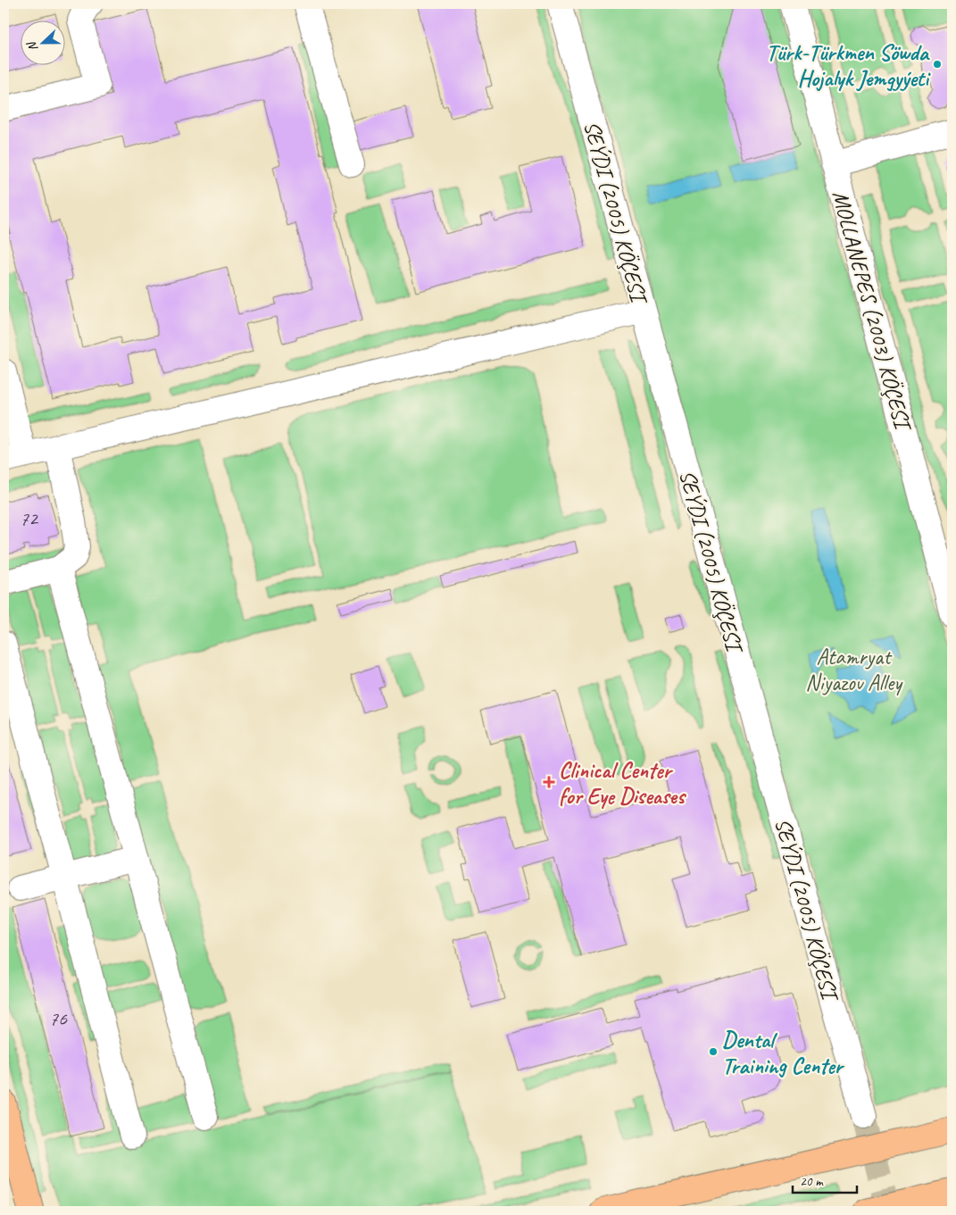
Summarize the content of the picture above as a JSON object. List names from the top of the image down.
{
  "streets": {
    "street": ["SEÝDI (2005) KÖÇESI", "MOLLANEPES (2003) KÖÇESI"]
  },
  "parks": ["Atamryat Niyazov Alley"],
  "places": {
    "other": ["Türk-Türkmen Söwda Hojalyk Jemgyýeti", "Dental Training Center"],
    "health": ["Clinical Center for Eye Diseases"]
  },
  "house_numbers": ["72", "76"],
  "scale_bar": "20 m",
  "north": "left"
}
